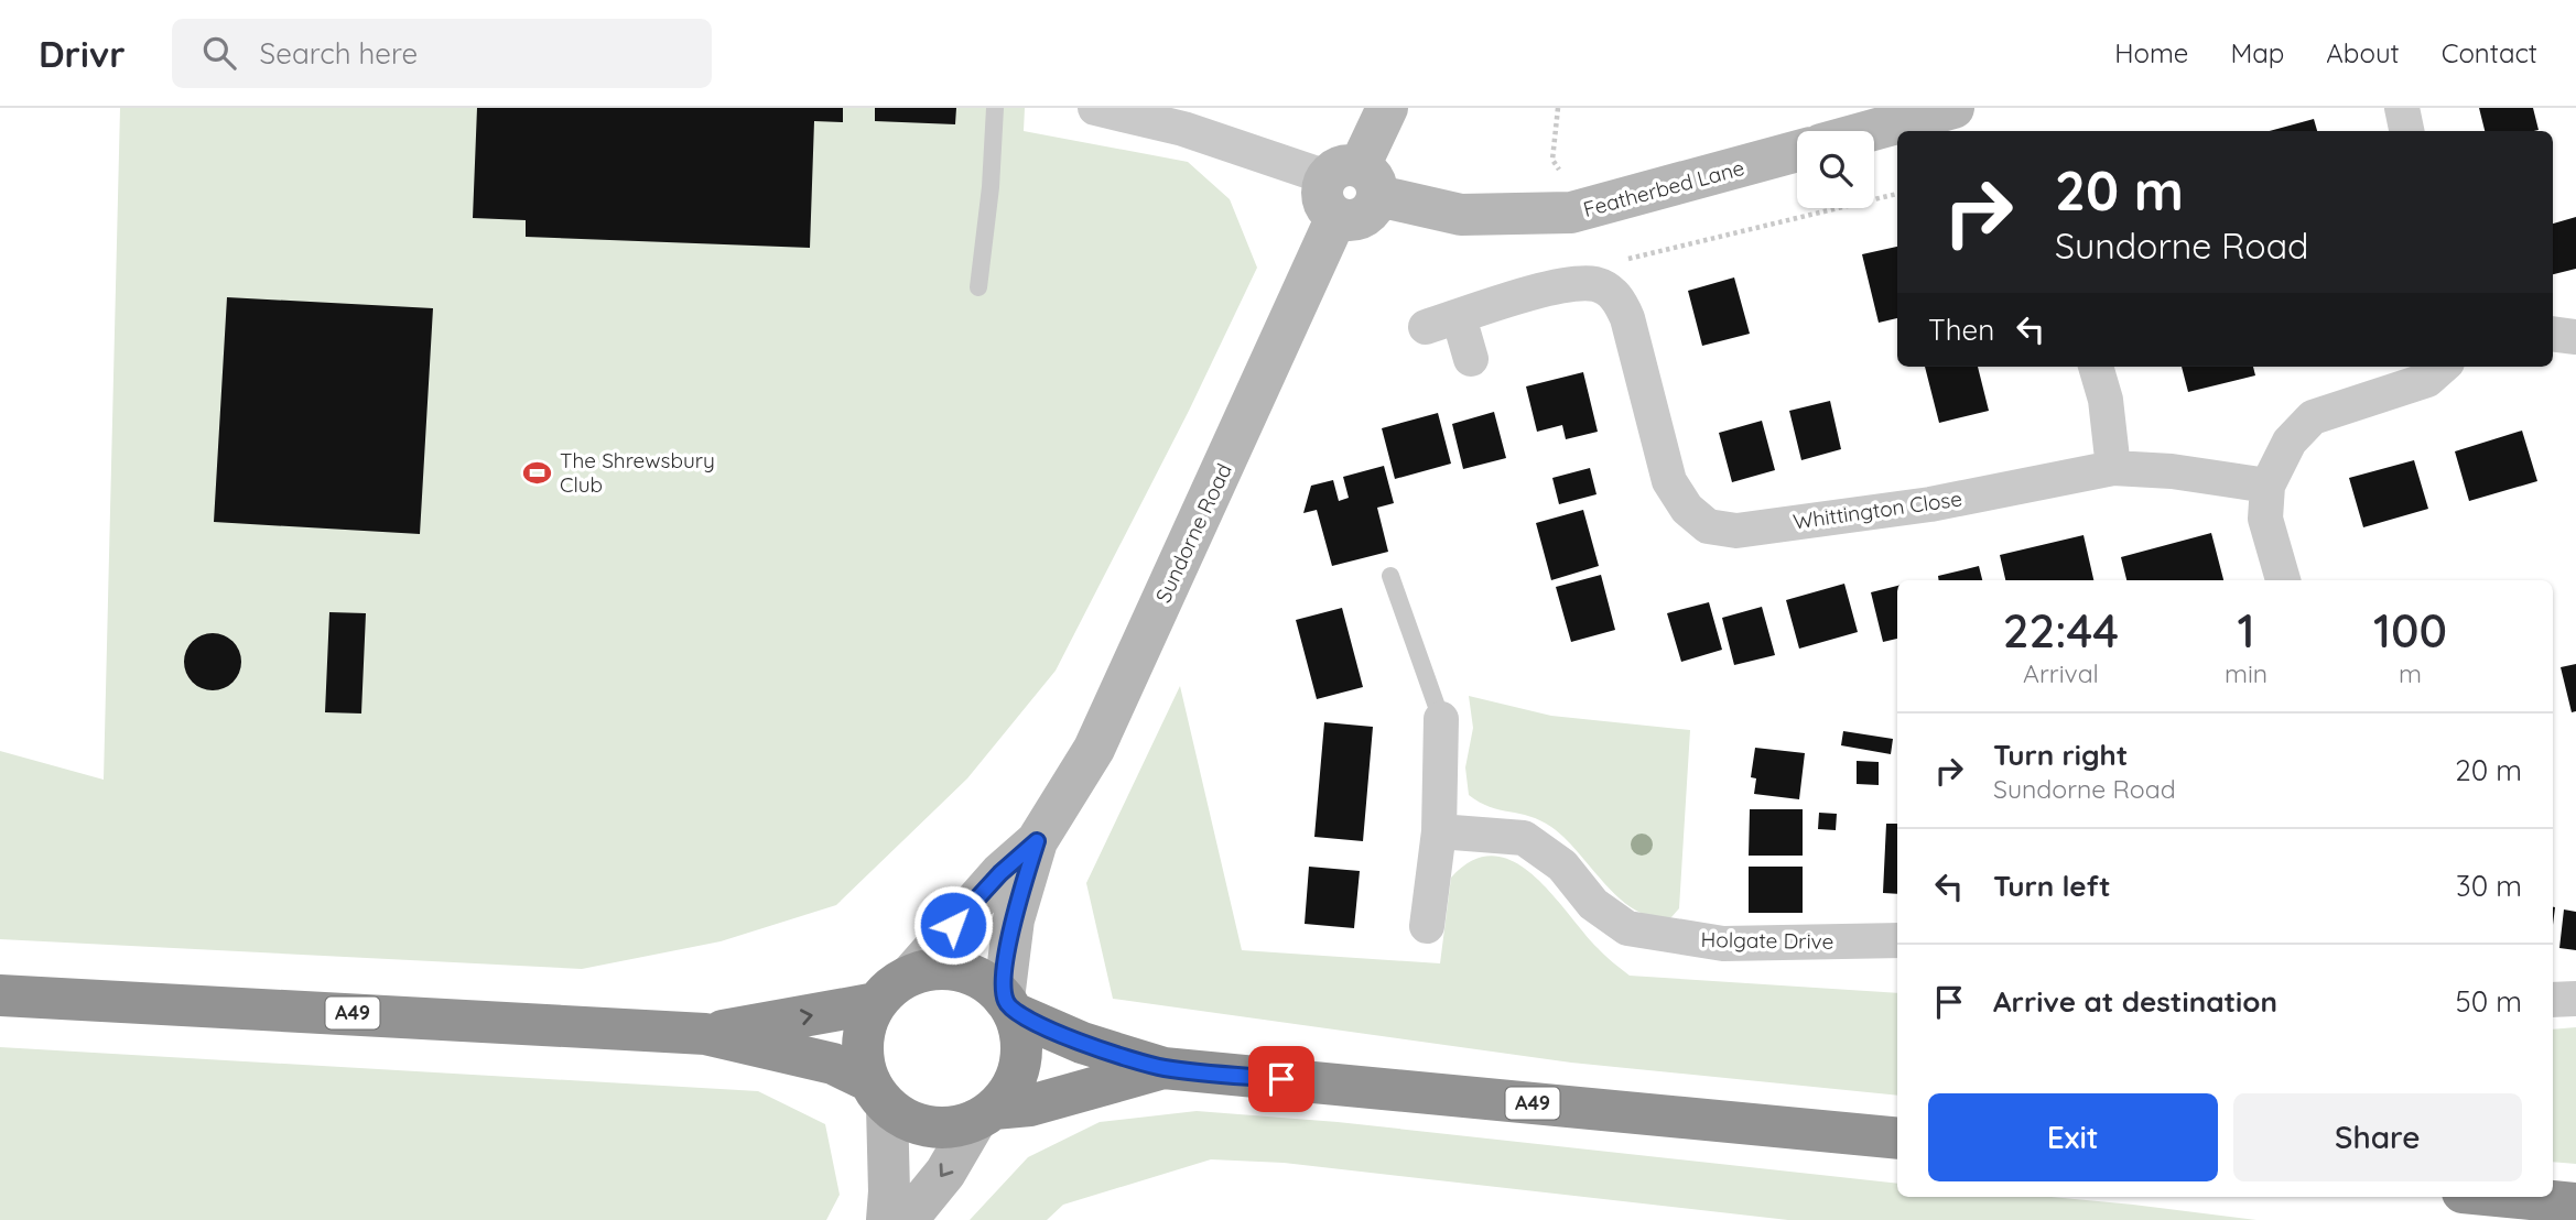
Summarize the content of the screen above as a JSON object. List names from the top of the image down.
{
  "streets": {
    "highway": ["A49"],
    "main road": ["Featherbed Lane", "Sundorne Road"],
    "street": ["Whittington Close", "Holgate Drive"]
  },
  "crossings": [
    ["Featherbed Lane", "Sundorne Road"],
    ["Sundorne Road", "A49"]
  ],
  "places": {
    "sports": ["The Shrewsbury Club"]
  },
  "page": {
    "header": "Drivr",
    "search": "Search here",
    "nav": [
      "Home",
      "Map",
      "About",
      "Contact"
    ],
    "turn": ["20 m", "Sundorne Road"],
    "then": "Then",
    "eta": [
      "22:44",
      "Arrival",
      "1",
      "min",
      "100",
      "m"
    ],
    "list": [
      {
        "name": "Turn right",
        "note": "Sundorne Road",
        "value": "20 m"
      },
      {
        "name": "Turn left",
        "value": "30 m"
      },
      {
        "name": "Arrive at destination",
        "value": "50 m"
      }
    ],
    "buttons": ["Exit", "Share"]
  }
}
